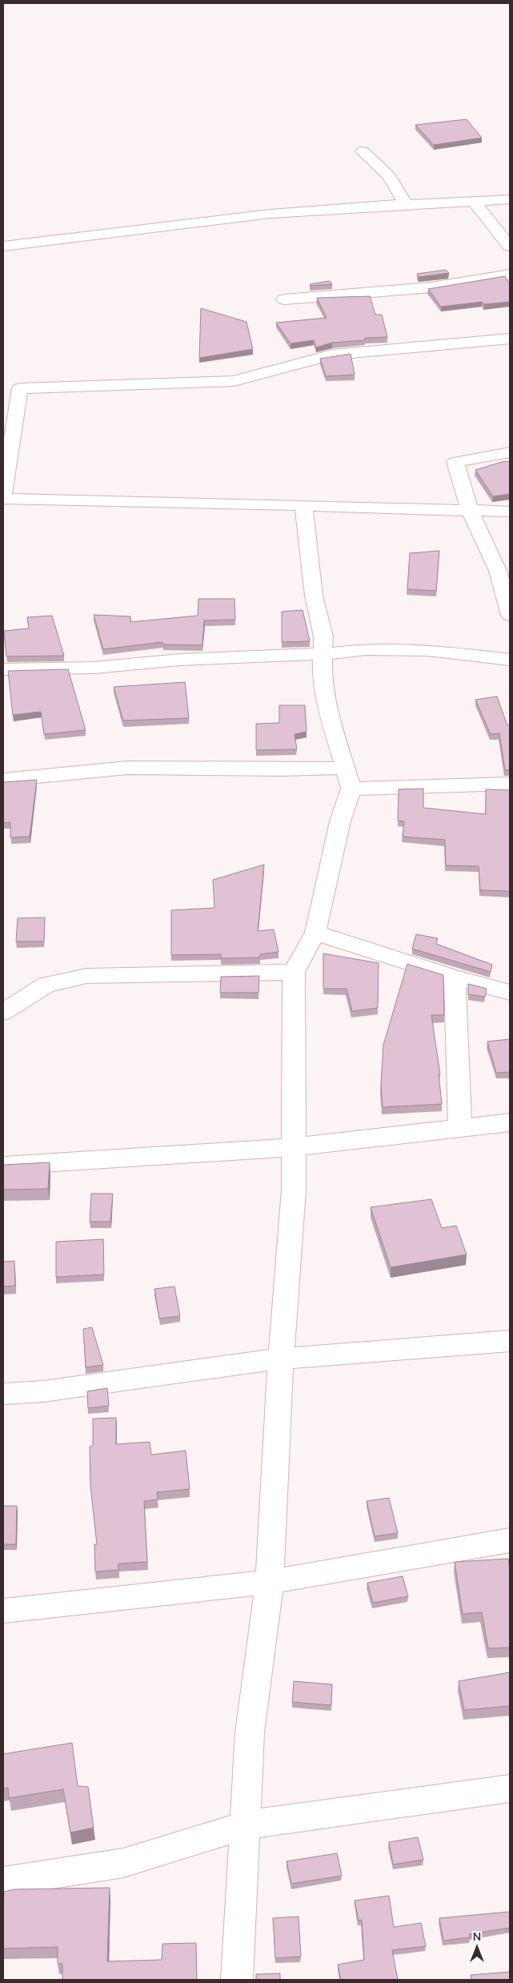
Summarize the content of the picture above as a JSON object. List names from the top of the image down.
{
  "north": "top"
}
